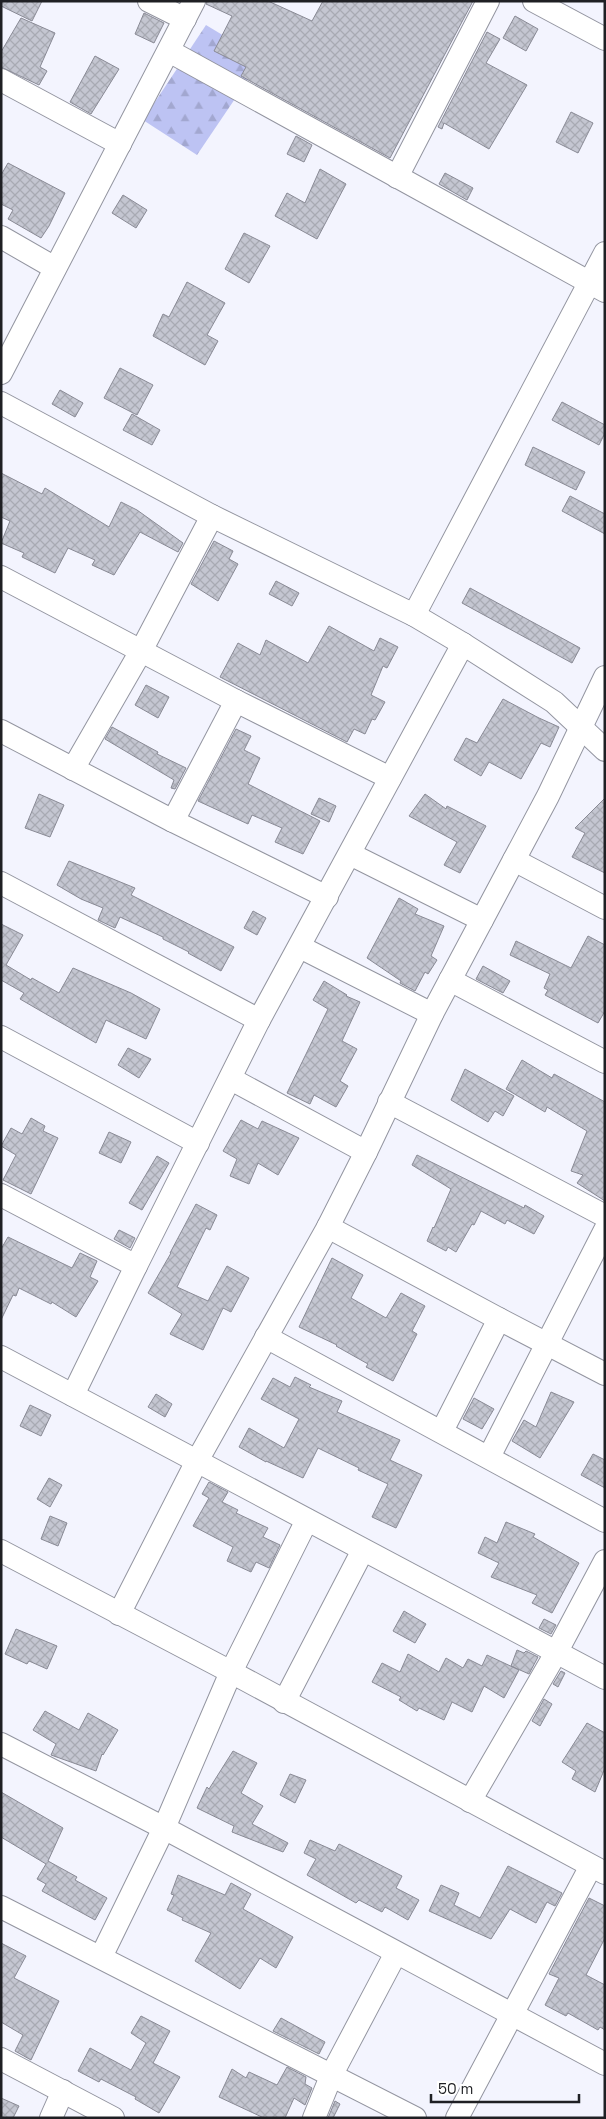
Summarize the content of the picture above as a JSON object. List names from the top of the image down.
{
  "scale_bar": "50 m"
}
